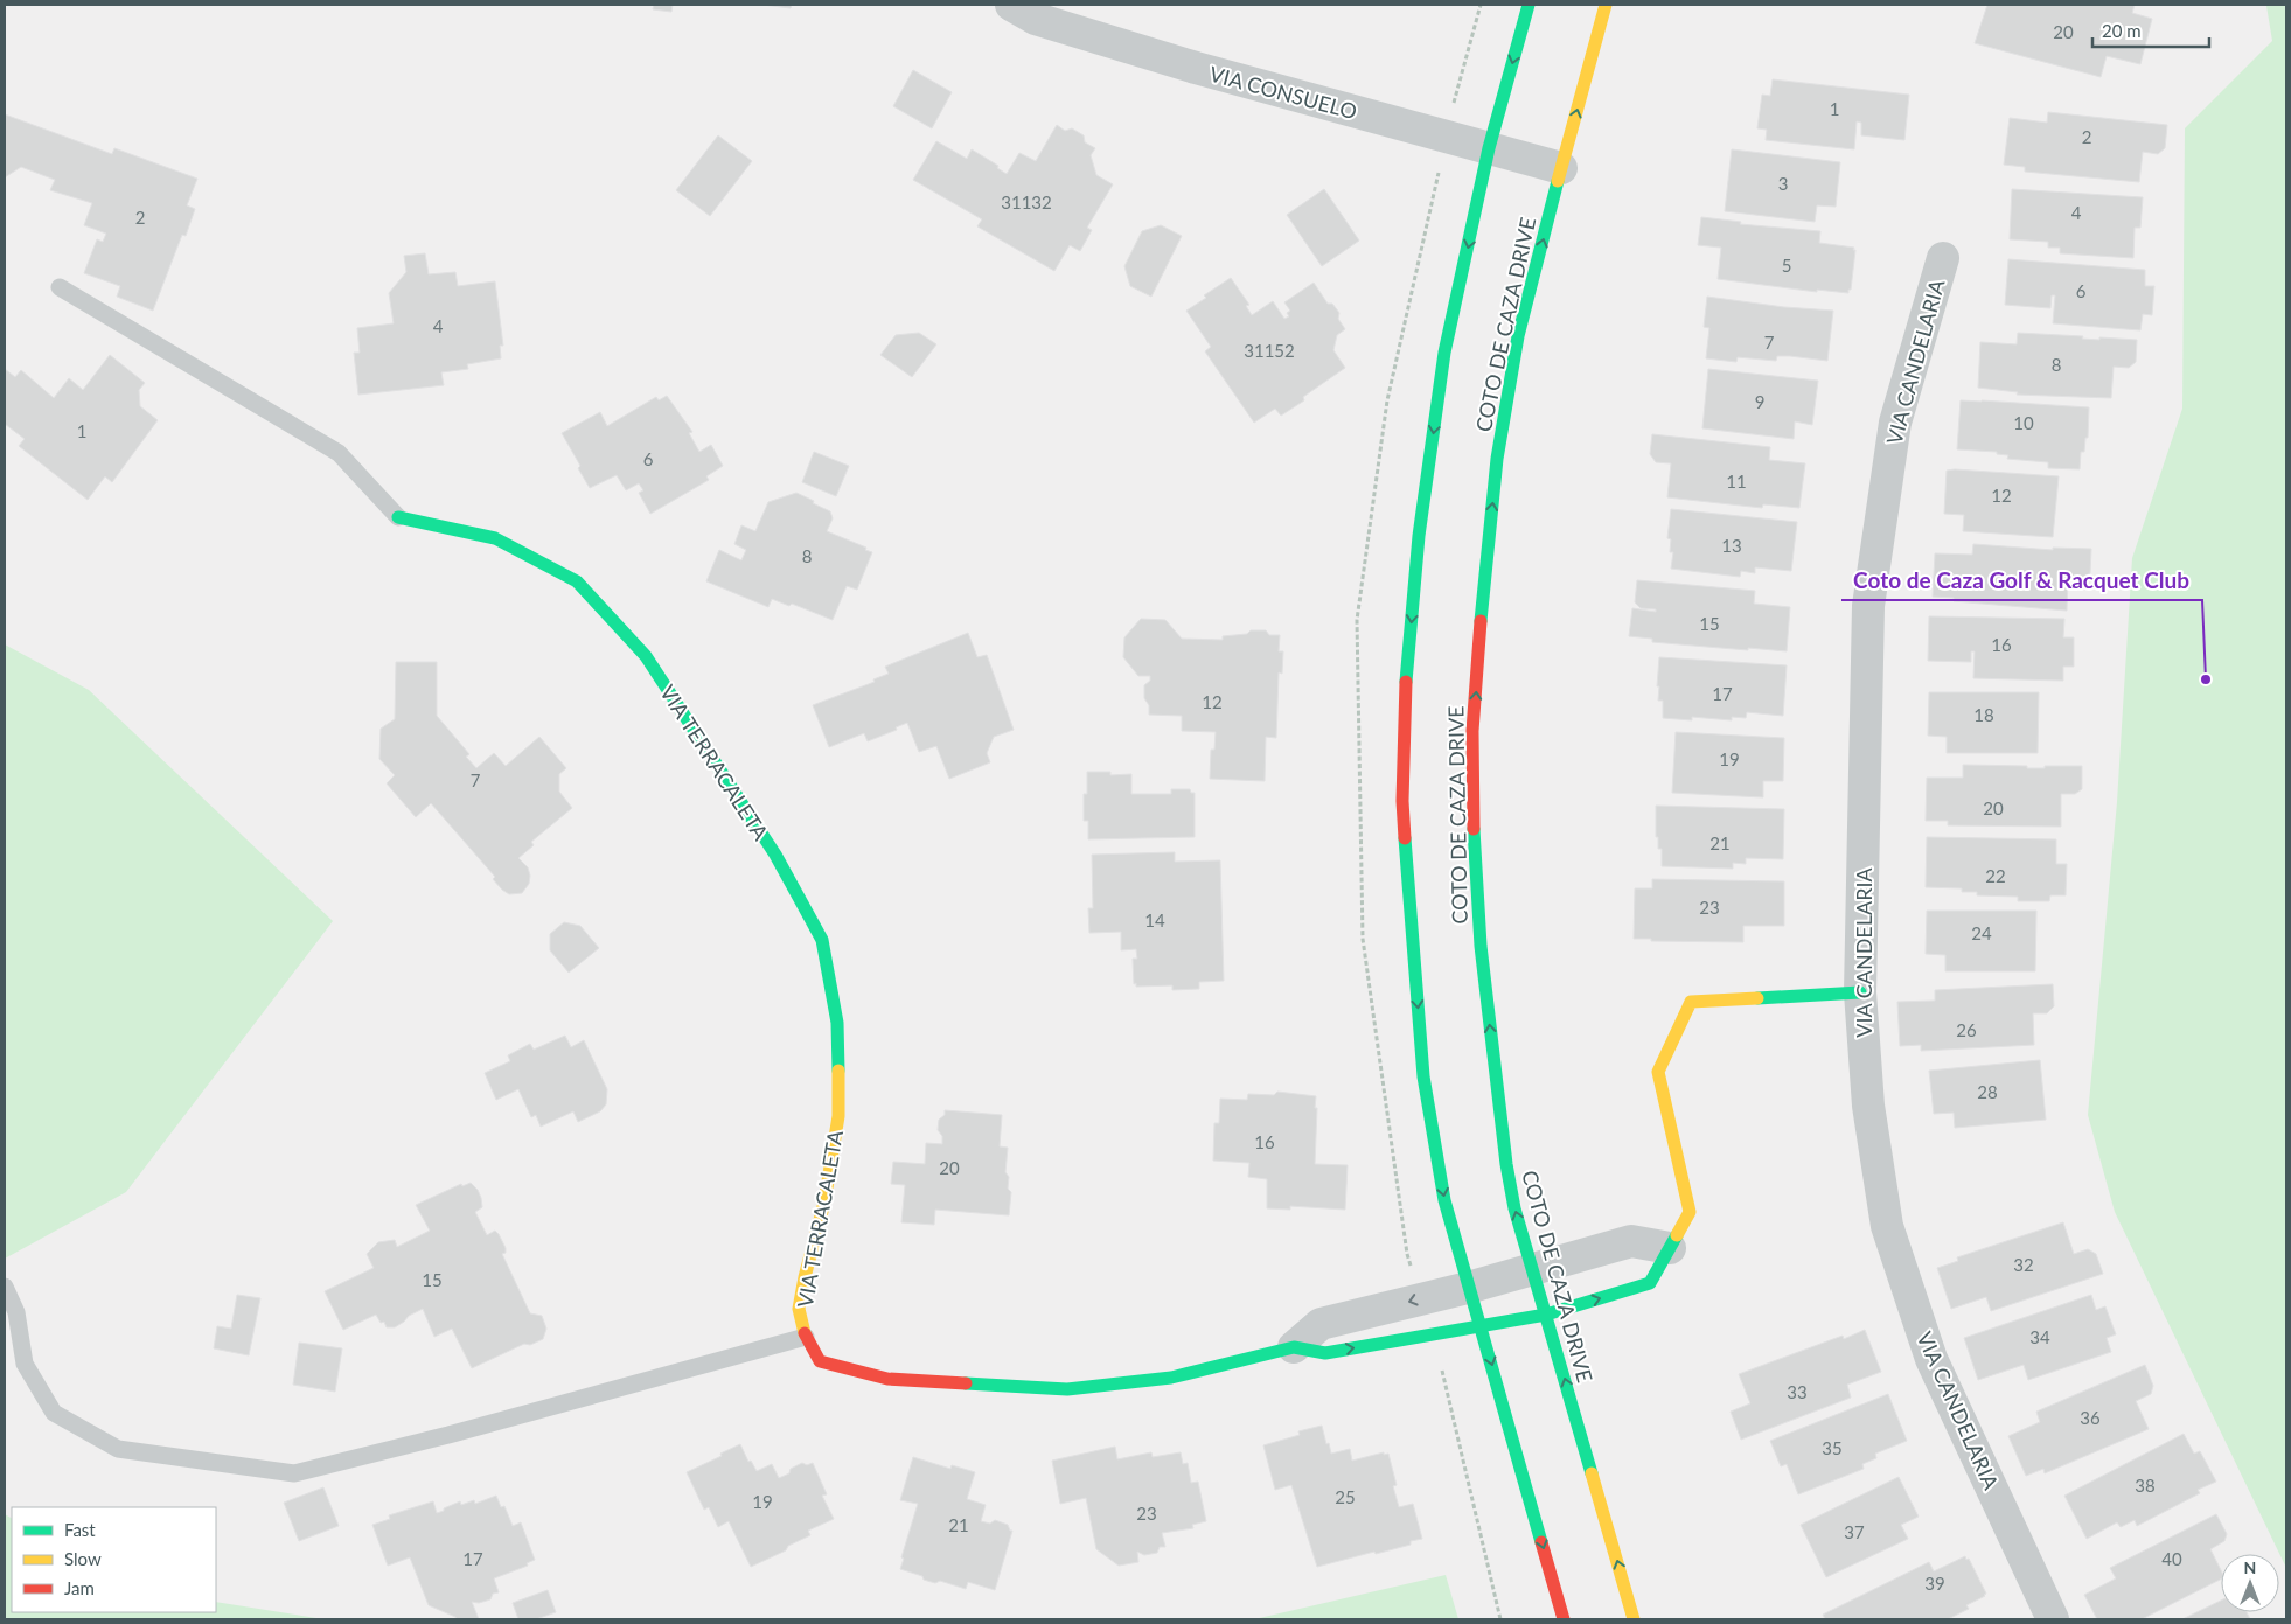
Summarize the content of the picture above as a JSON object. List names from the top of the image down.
{
  "streets": {
    "main road": ["COTO DE CAZA DRIVE", "VIA TERRACALETA"],
    "street": ["VIA CONSUELO", "VIA CANDELARIA"]
  },
  "crossings": [
    ["VIA CONSUELO", "COTO DE CAZA DRIVE"],
    ["COTO DE CAZA DRIVE", "VIA TERRACALETA"],
    ["VIA CANDELARIA", "VIA TERRACALETA"]
  ],
  "places": ["Coto de Caza Golf & Racquet Club"],
  "house_numbers": [
    "20",
    "1",
    "2",
    "3",
    "31132",
    "4",
    "2",
    "5",
    "6",
    "4",
    "7",
    "31152",
    "8",
    "9",
    "10",
    "1",
    "6",
    "11",
    "12",
    "13",
    "8",
    "15",
    "16",
    "17",
    "12",
    "18",
    "19",
    "7",
    "20",
    "21",
    "22",
    "23",
    "14",
    "24",
    "26",
    "28",
    "16",
    "20",
    "32",
    "15",
    "34",
    "33",
    "36",
    "35",
    "38",
    "25",
    "19",
    "23",
    "21",
    "37",
    "17",
    "40",
    "39"
  ],
  "legend": ["Fast", "Slow", "Jam"],
  "scale_bar": "20 m",
  "north": "top"
}
